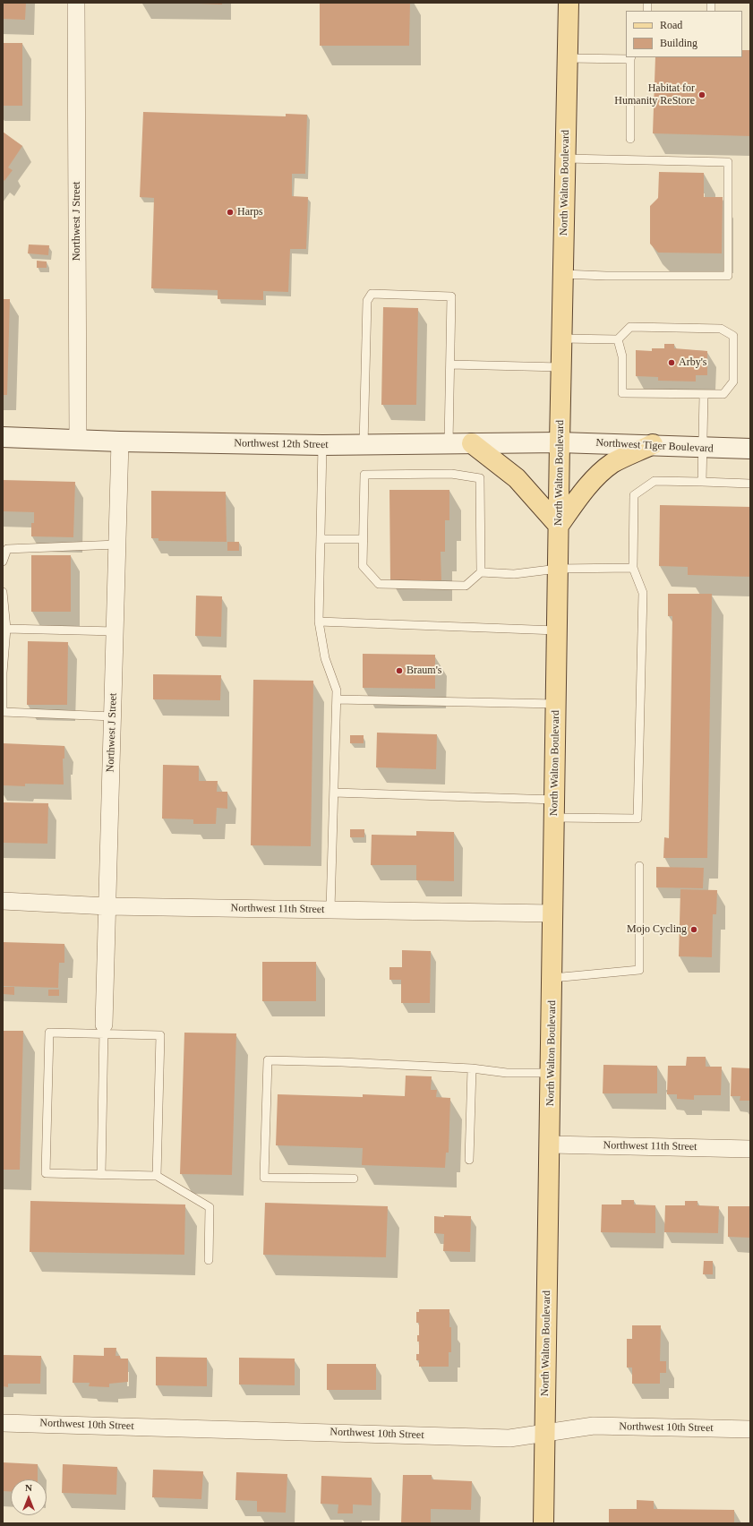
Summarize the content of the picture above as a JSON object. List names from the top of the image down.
{
  "streets": {
    "main road": ["North Walton Boulevard"],
    "street": [
      "Northwest J Street",
      "Northwest 12th Street",
      "Northwest Tiger Boulevard",
      "Northwest 11th Street",
      "Northwest 10th Street"
    ]
  },
  "crossings": [
    ["North Walton Boulevard", "Northwest 12th Street"],
    ["North Walton Boulevard", "Northwest Tiger Boulevard"],
    ["North Walton Boulevard", "Northwest 11th Street"],
    ["North Walton Boulevard", "Northwest 10th Street"],
    ["Northwest J Street", "Northwest 12th Street"],
    ["Northwest J Street", "Northwest 11th Street"],
    ["Northwest 12th Street", "Northwest Tiger Boulevard"]
  ],
  "places": [
    "Habitat for Humanity ReStore",
    "Harps",
    "Arby's",
    "Braum's",
    "Mojo Cycling"
  ],
  "legend": ["Road", "Building"],
  "north": "top"
}
